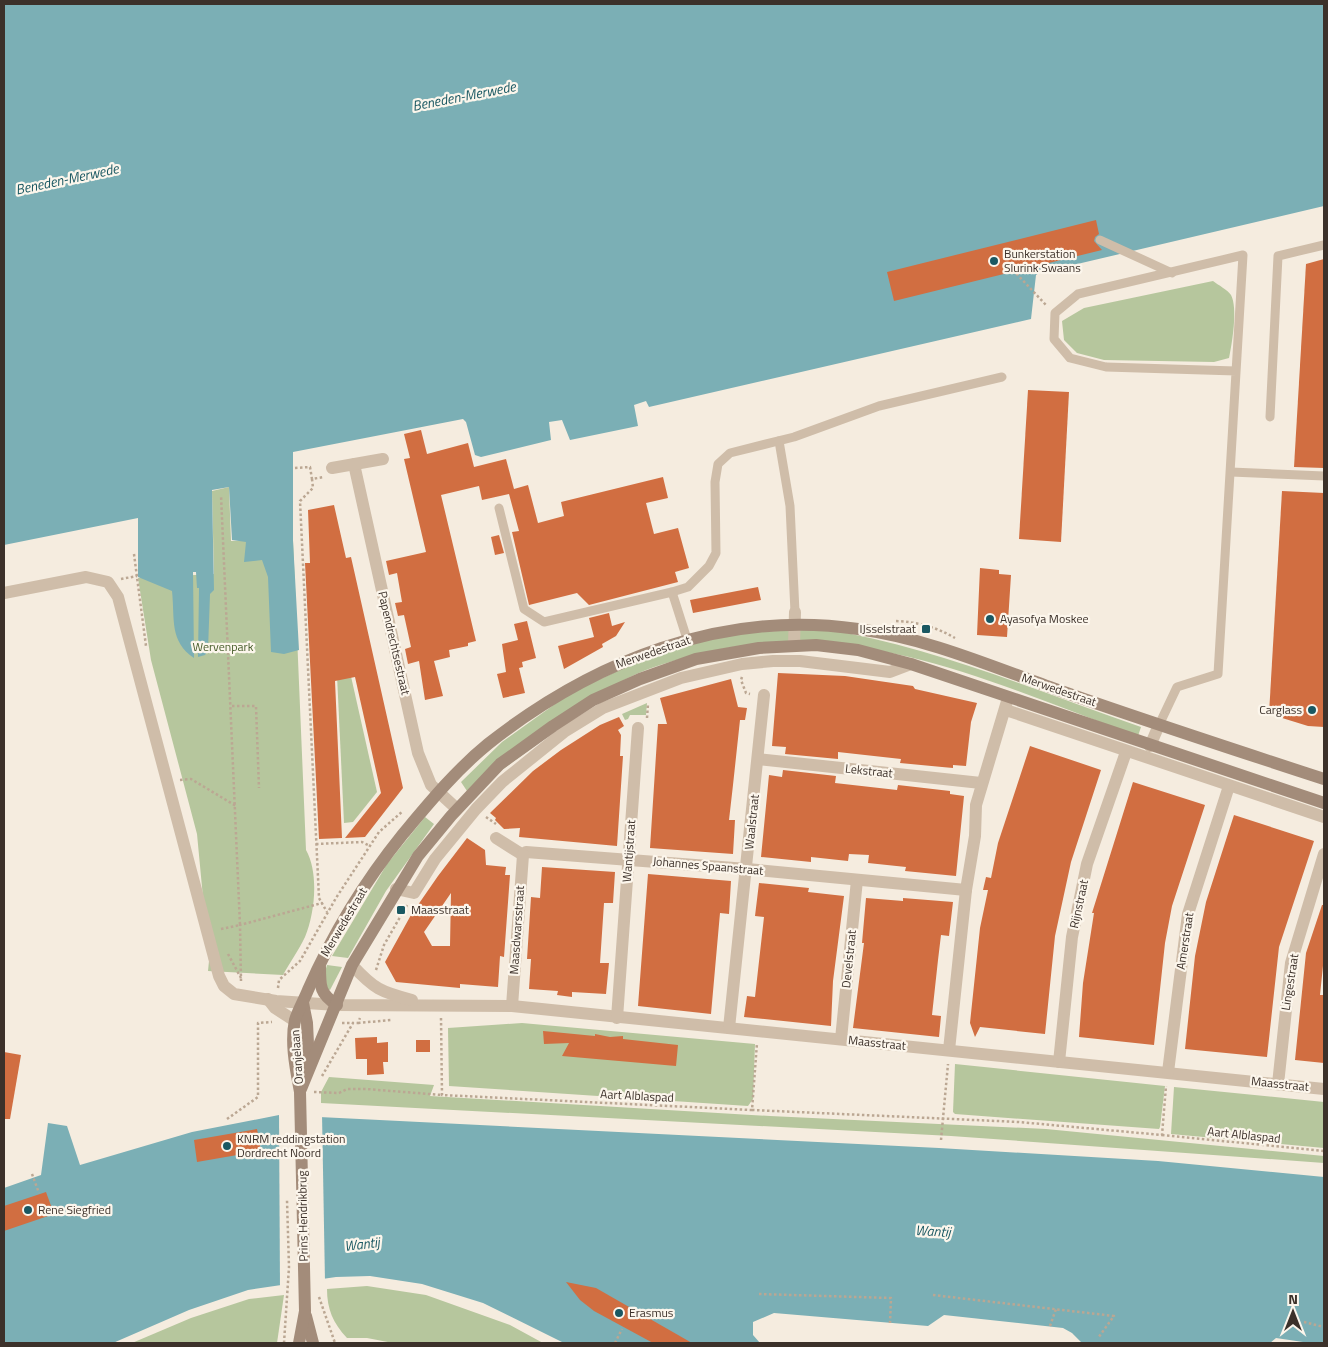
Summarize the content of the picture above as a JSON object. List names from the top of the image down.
{
  "streets": {
    "main road": ["Merwedestraat", "Oranjelaan", "Prins Hendrikbrug"],
    "street": [
      "Papendrechtsestraat",
      "Lekstraat",
      "Waalstraat",
      "Wantijstraat",
      "Johannes Spaanstraat",
      "Rijnstraat",
      "Maasdwarsstraat",
      "Amerstraat",
      "Develstraat",
      "Lingestraat",
      "Maasstraat"
    ],
    "path": ["Aart Alblaspad"]
  },
  "crossings": [
    ["Papendrechtsestraat", "Merwedestraat"],
    ["Merwedestraat", "Rijnstraat"],
    ["Merwedestraat", "Amerstraat"],
    ["Merwedestraat", "Maasstraat"],
    ["Merwedestraat", "Oranjelaan"],
    ["Lekstraat", "Waalstraat"],
    ["Waalstraat", "Johannes Spaanstraat"],
    ["Waalstraat", "Maasstraat"],
    ["Wantijstraat", "Johannes Spaanstraat"],
    ["Wantijstraat", "Maasstraat"],
    ["Johannes Spaanstraat", "Maasdwarsstraat"],
    ["Johannes Spaanstraat", "Develstraat"],
    ["Rijnstraat", "Maasstraat"],
    ["Maasdwarsstraat", "Maasstraat"],
    ["Amerstraat", "Maasstraat"],
    ["Develstraat", "Maasstraat"],
    ["Lingestraat", "Maasstraat"],
    ["Maasstraat", "Oranjelaan"],
    ["Oranjelaan", "Aart Alblaspad"],
    ["Oranjelaan", "Prins Hendrikbrug"]
  ],
  "water": ["Beneden-Merwede", "Wantij"],
  "parks": ["Wervenpark"],
  "places": {
    "other": [
      "Bunkerstation Slurink Swaans",
      "Ayasofya Moskee",
      "Carglass",
      "KNRM reddingstation Dordrecht Noord",
      "Rene Siegfried",
      "Erasmus"
    ],
    "transit": ["IJsselstraat", "Maasstraat"]
  },
  "north": "top"
}
